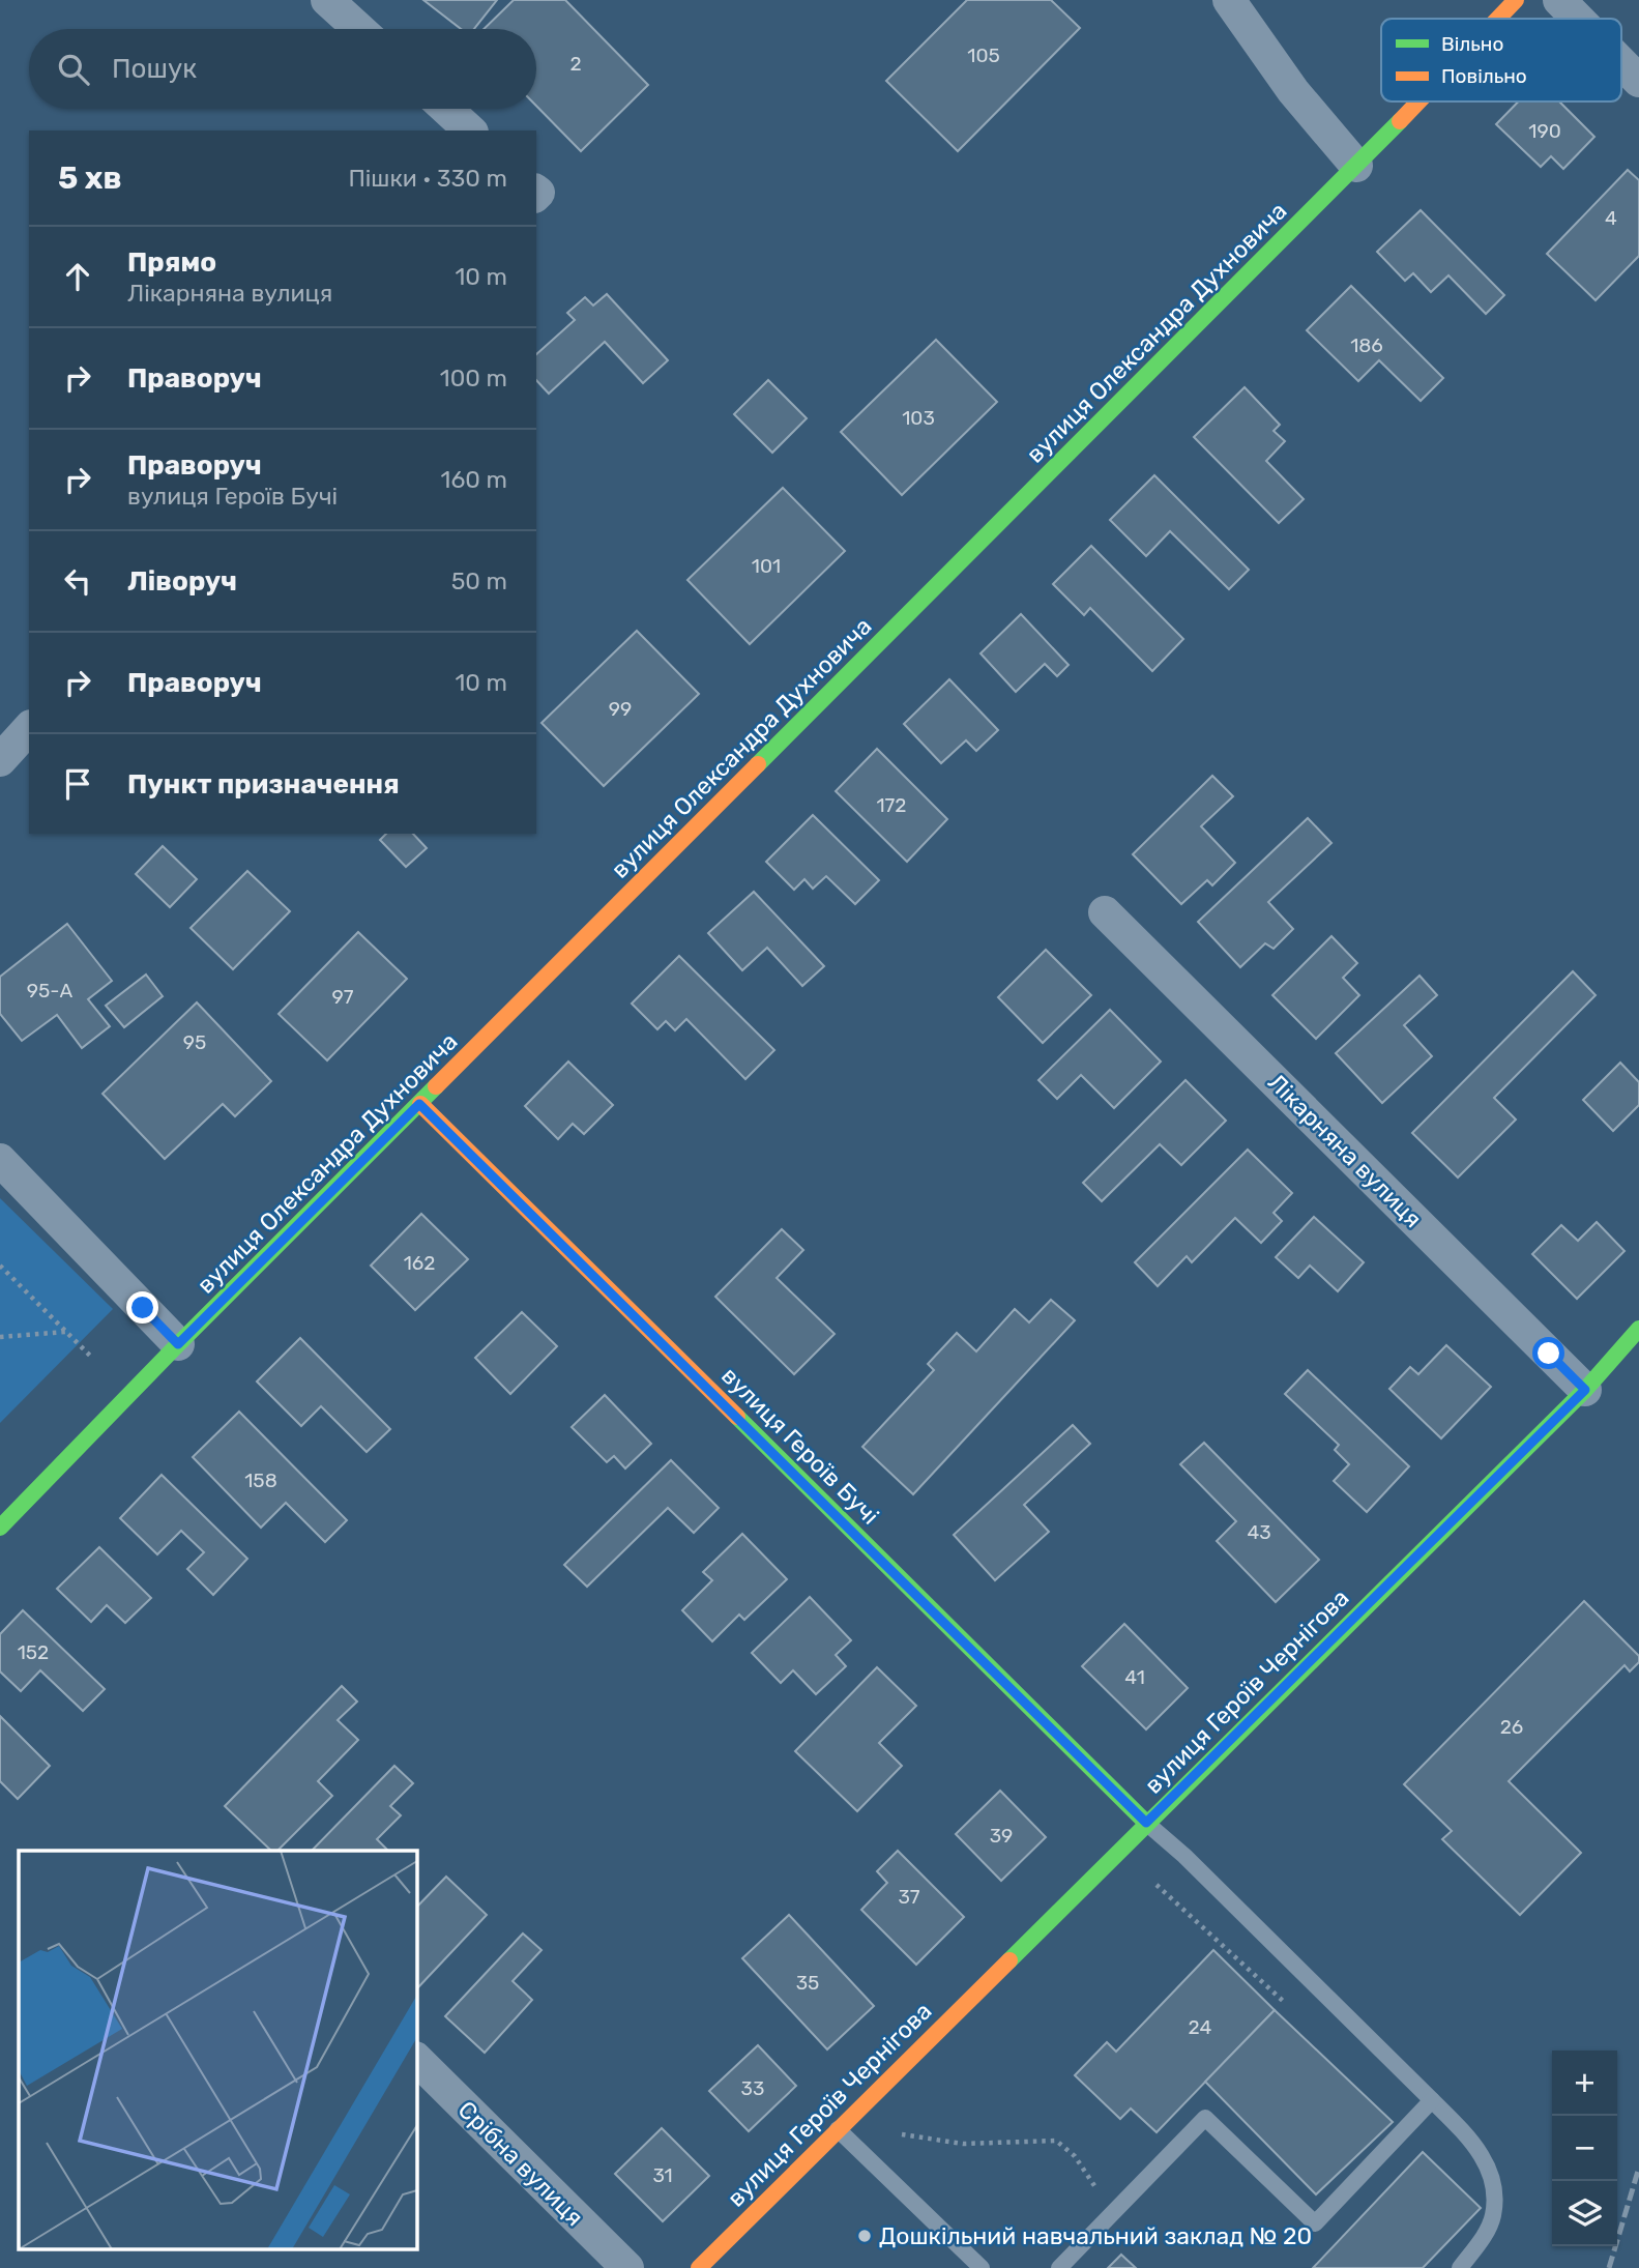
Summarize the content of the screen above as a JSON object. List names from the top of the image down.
{
  "streets": {
    "street": [
      "вулиця Олександра Духновича",
      "Лікарняна вулиця",
      "вулиця Героїв Бучі",
      "вулиця Героїв Чернігова",
      "Срібна вулиця"
    ]
  },
  "crossings": [
    ["вулиця Олександра Духновича", "вулиця Героїв Бучі"],
    ["Лікарняна вулиця", "вулиця Героїв Чернігова"],
    ["вулиця Героїв Бучі", "вулиця Героїв Чернігова"]
  ],
  "places": ["Дошкільний навчальний заклад № 20"],
  "house_numbers": [
    "105",
    "2",
    "190",
    "4",
    "186",
    "103",
    "101",
    "99",
    "172",
    "95-А",
    "97",
    "95",
    "162",
    "158",
    "43",
    "152",
    "41",
    "26",
    "39",
    "37",
    "35",
    "24",
    "33",
    "31"
  ],
  "legend": ["Вільно", "Повільно"],
  "page": {
    "search": "Пошук",
    "heading": ["5 хв", "Пішки · 330 m"],
    "list": [
      ["Прямо", "Лікарняна вулиця", "10 m"],
      ["Праворуч", "100 m"],
      ["Праворуч", "вулиця Героїв Бучі", "160 m"],
      ["Ліворуч", "50 m"],
      ["Праворуч", "10 m"],
      "Пункт призначення"
    ],
    "map_buttons": ["+", "−"]
  }
}
